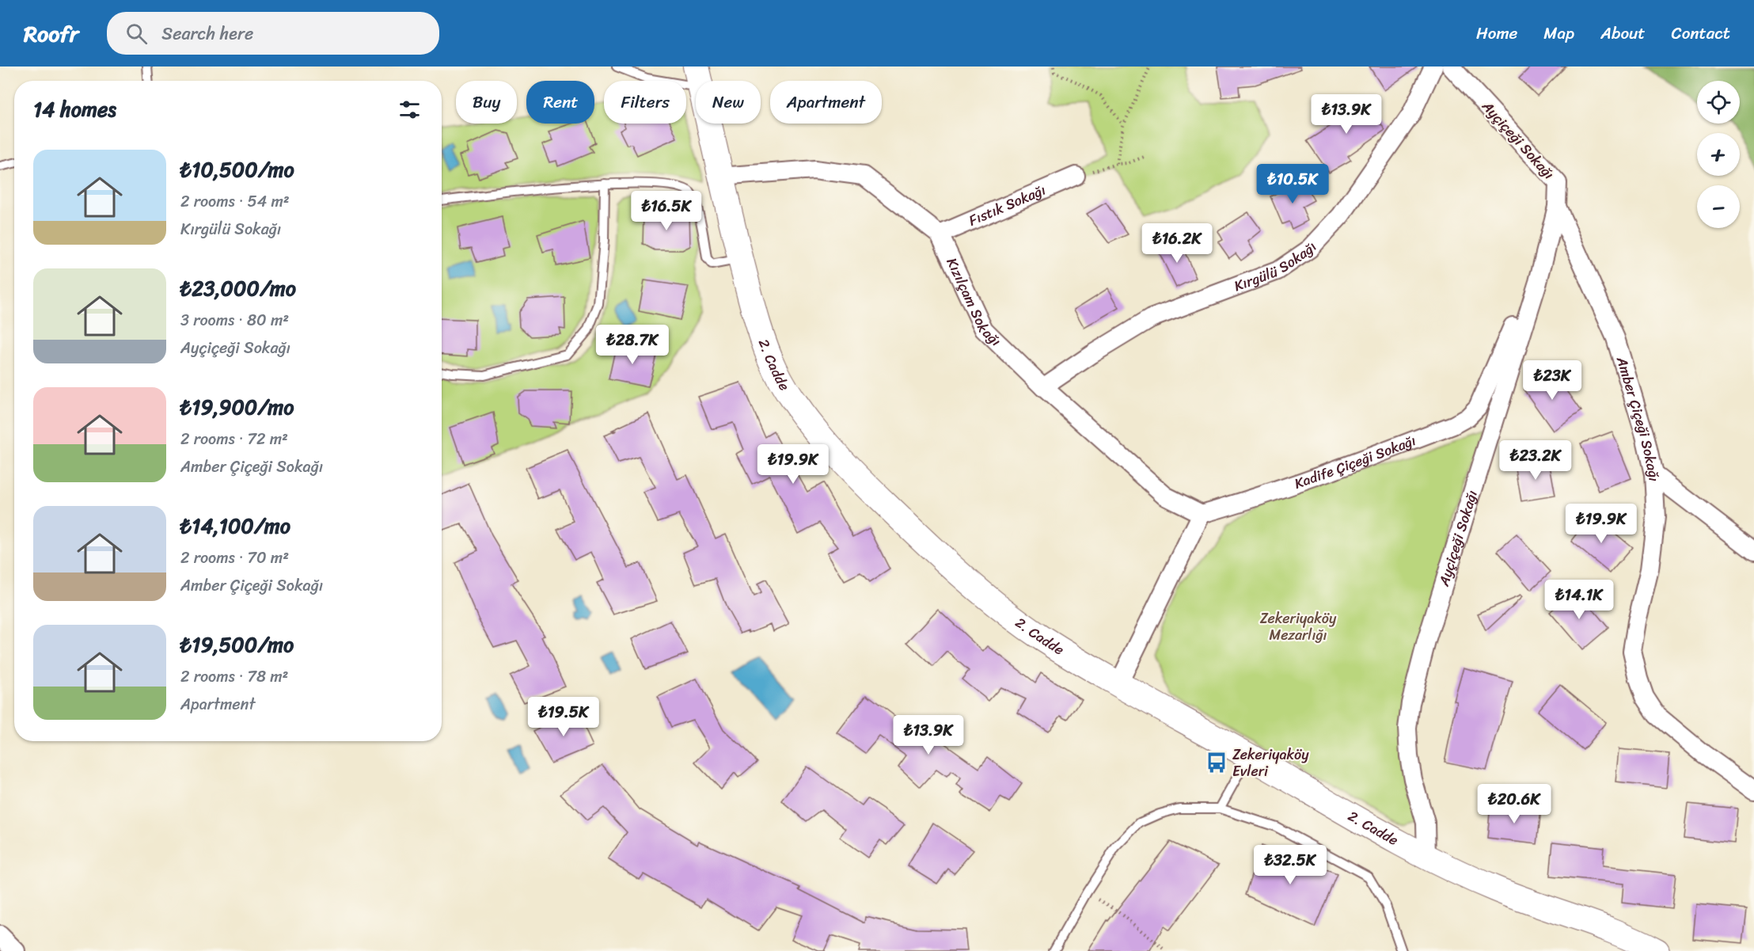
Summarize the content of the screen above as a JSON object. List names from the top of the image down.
{
  "streets": {
    "street": [
      "Ayçiçeği Sokağı",
      "Fıstık Sokağı",
      "Kırgülü Sokağı",
      "Kızılçam Sokağı",
      "2. Cadde",
      "Amber Çiçeği Sokağı",
      "Kadife Çiçeği Sokağı"
    ]
  },
  "crossings": [
    ["Ayçiçeği Sokağı", "2. Cadde"],
    ["Ayçiçeği Sokağı", "Amber Çiçeği Sokağı"],
    ["Ayçiçeği Sokağı", "Kadife Çiçeği Sokağı"],
    ["Fıstık Sokağı", "Kızılçam Sokağı"],
    ["Kırgülü Sokağı", "Kızılçam Sokağı"],
    ["Kızılçam Sokağı", "2. Cadde"],
    ["Kızılçam Sokağı", "Kadife Çiçeği Sokağı"],
    ["Amber Çiçeği Sokağı", "Kadife Çiçeği Sokağı"]
  ],
  "parks": ["Zekeriyaköy Mezarlığı"],
  "places": {
    "bus stop": ["Zekeriyaköy Evleri"]
  },
  "page": {
    "header": "Roofr",
    "search": "Search here",
    "nav": [
      "Home",
      "Map",
      "About",
      "Contact"
    ],
    "map_buttons": ["+", "−"],
    "chip": [
      "Buy",
      "Rent",
      "Filters",
      "New",
      "Apartment"
    ],
    "heading": "14 homes",
    "price": [
      "₺13.9K",
      "₺10.5K",
      "₺16.5K",
      "₺16.2K",
      "₺28.7K",
      "₺23K",
      "₺23.2K",
      "₺19.9K",
      "₺19.9K",
      "₺14.1K",
      "₺19.5K",
      "₺13.9K",
      "₺20.6K",
      "₺32.5K"
    ],
    "list": [
      {
        "name": "₺10,500/mo",
        "note": "2 rooms · 54 m² · Kırgülü Sokağı"
      },
      {
        "name": "₺23,000/mo",
        "note": "3 rooms · 80 m² · Ayçiçeği Sokağı"
      },
      {
        "name": "₺19,900/mo",
        "note": "2 rooms · 72 m² · Amber Çiçeği Sokağı"
      },
      {
        "name": "₺14,100/mo",
        "note": "2 rooms · 70 m² · Amber Çiçeği Sokağı"
      },
      {
        "name": "₺19,500/mo",
        "note": "2 rooms · 78 m² · Apartment"
      }
    ]
  }
}
